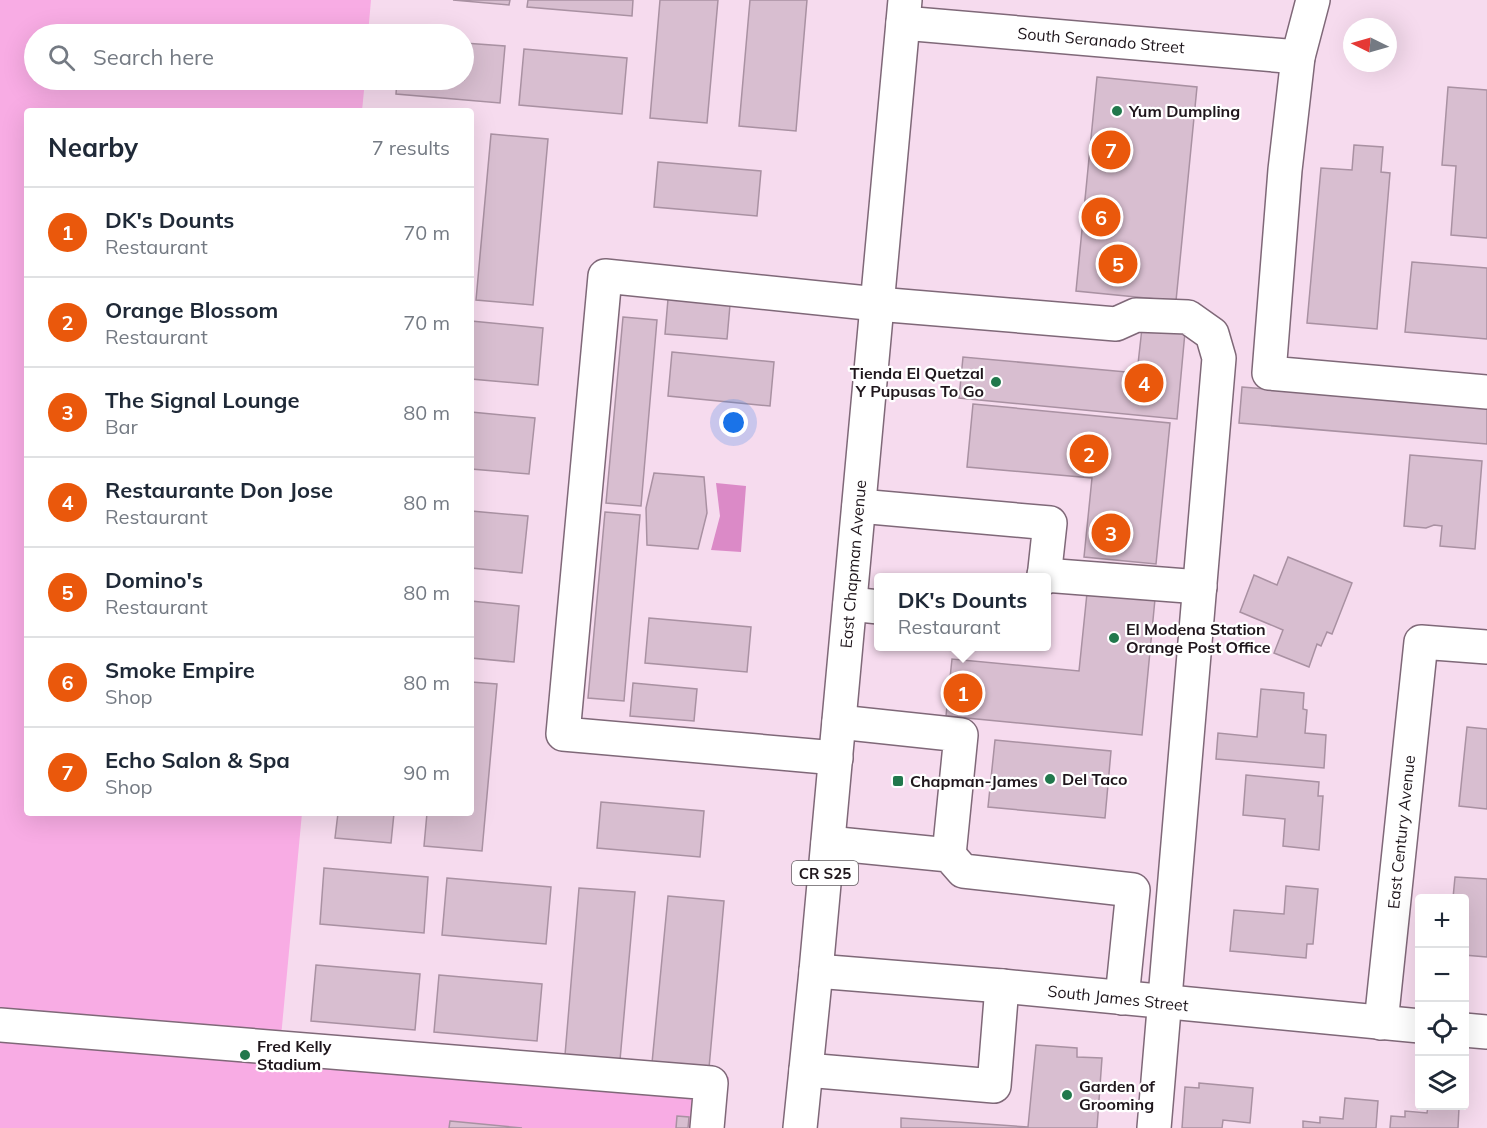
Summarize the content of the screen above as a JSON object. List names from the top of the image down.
{
  "streets": {
    "street": [
      "South Seranado Street",
      "East Chapman Avenue",
      "East Century Avenue",
      "CR S25",
      "South James Street"
    ]
  },
  "crossings": [
    ["South Seranado Street", "East Chapman Avenue"],
    ["East Chapman Avenue", "South James Street"],
    ["East Century Avenue", "South James Street"]
  ],
  "places": {
    "other": [
      "Yum Dumpling",
      "Tienda El Quetzal Y Pupusas To Go",
      "El Modena Station Orange Post Office",
      "Del Taco",
      "Fred Kelly Stadium",
      "Garden of Grooming"
    ],
    "transit": ["Chapman-James"]
  },
  "north": "left",
  "page": {
    "search": "Search here",
    "heading": ["Nearby", "7 results"],
    "pins": [
      "7",
      "6",
      "5",
      "4",
      "2",
      "3",
      "1"
    ],
    "list": [
      {
        "mark": "1",
        "name": "DK's Dounts",
        "note": "Restaurant",
        "value": "70 m"
      },
      {
        "mark": "2",
        "name": "Orange Blossom",
        "note": "Restaurant",
        "value": "70 m"
      },
      {
        "mark": "3",
        "name": "The Signal Lounge",
        "note": "Bar",
        "value": "80 m"
      },
      {
        "mark": "4",
        "name": "Restaurante Don Jose",
        "note": "Restaurant",
        "value": "80 m"
      },
      {
        "mark": "5",
        "name": "Domino's",
        "note": "Restaurant",
        "value": "80 m"
      },
      {
        "mark": "6",
        "name": "Smoke Empire",
        "note": "Shop",
        "value": "80 m"
      },
      {
        "mark": "7",
        "name": "Echo Salon & Spa",
        "note": "Shop",
        "value": "90 m"
      }
    ],
    "popup": ["DK's Dounts", "Restaurant"],
    "map_buttons": ["+", "−"]
  }
}
